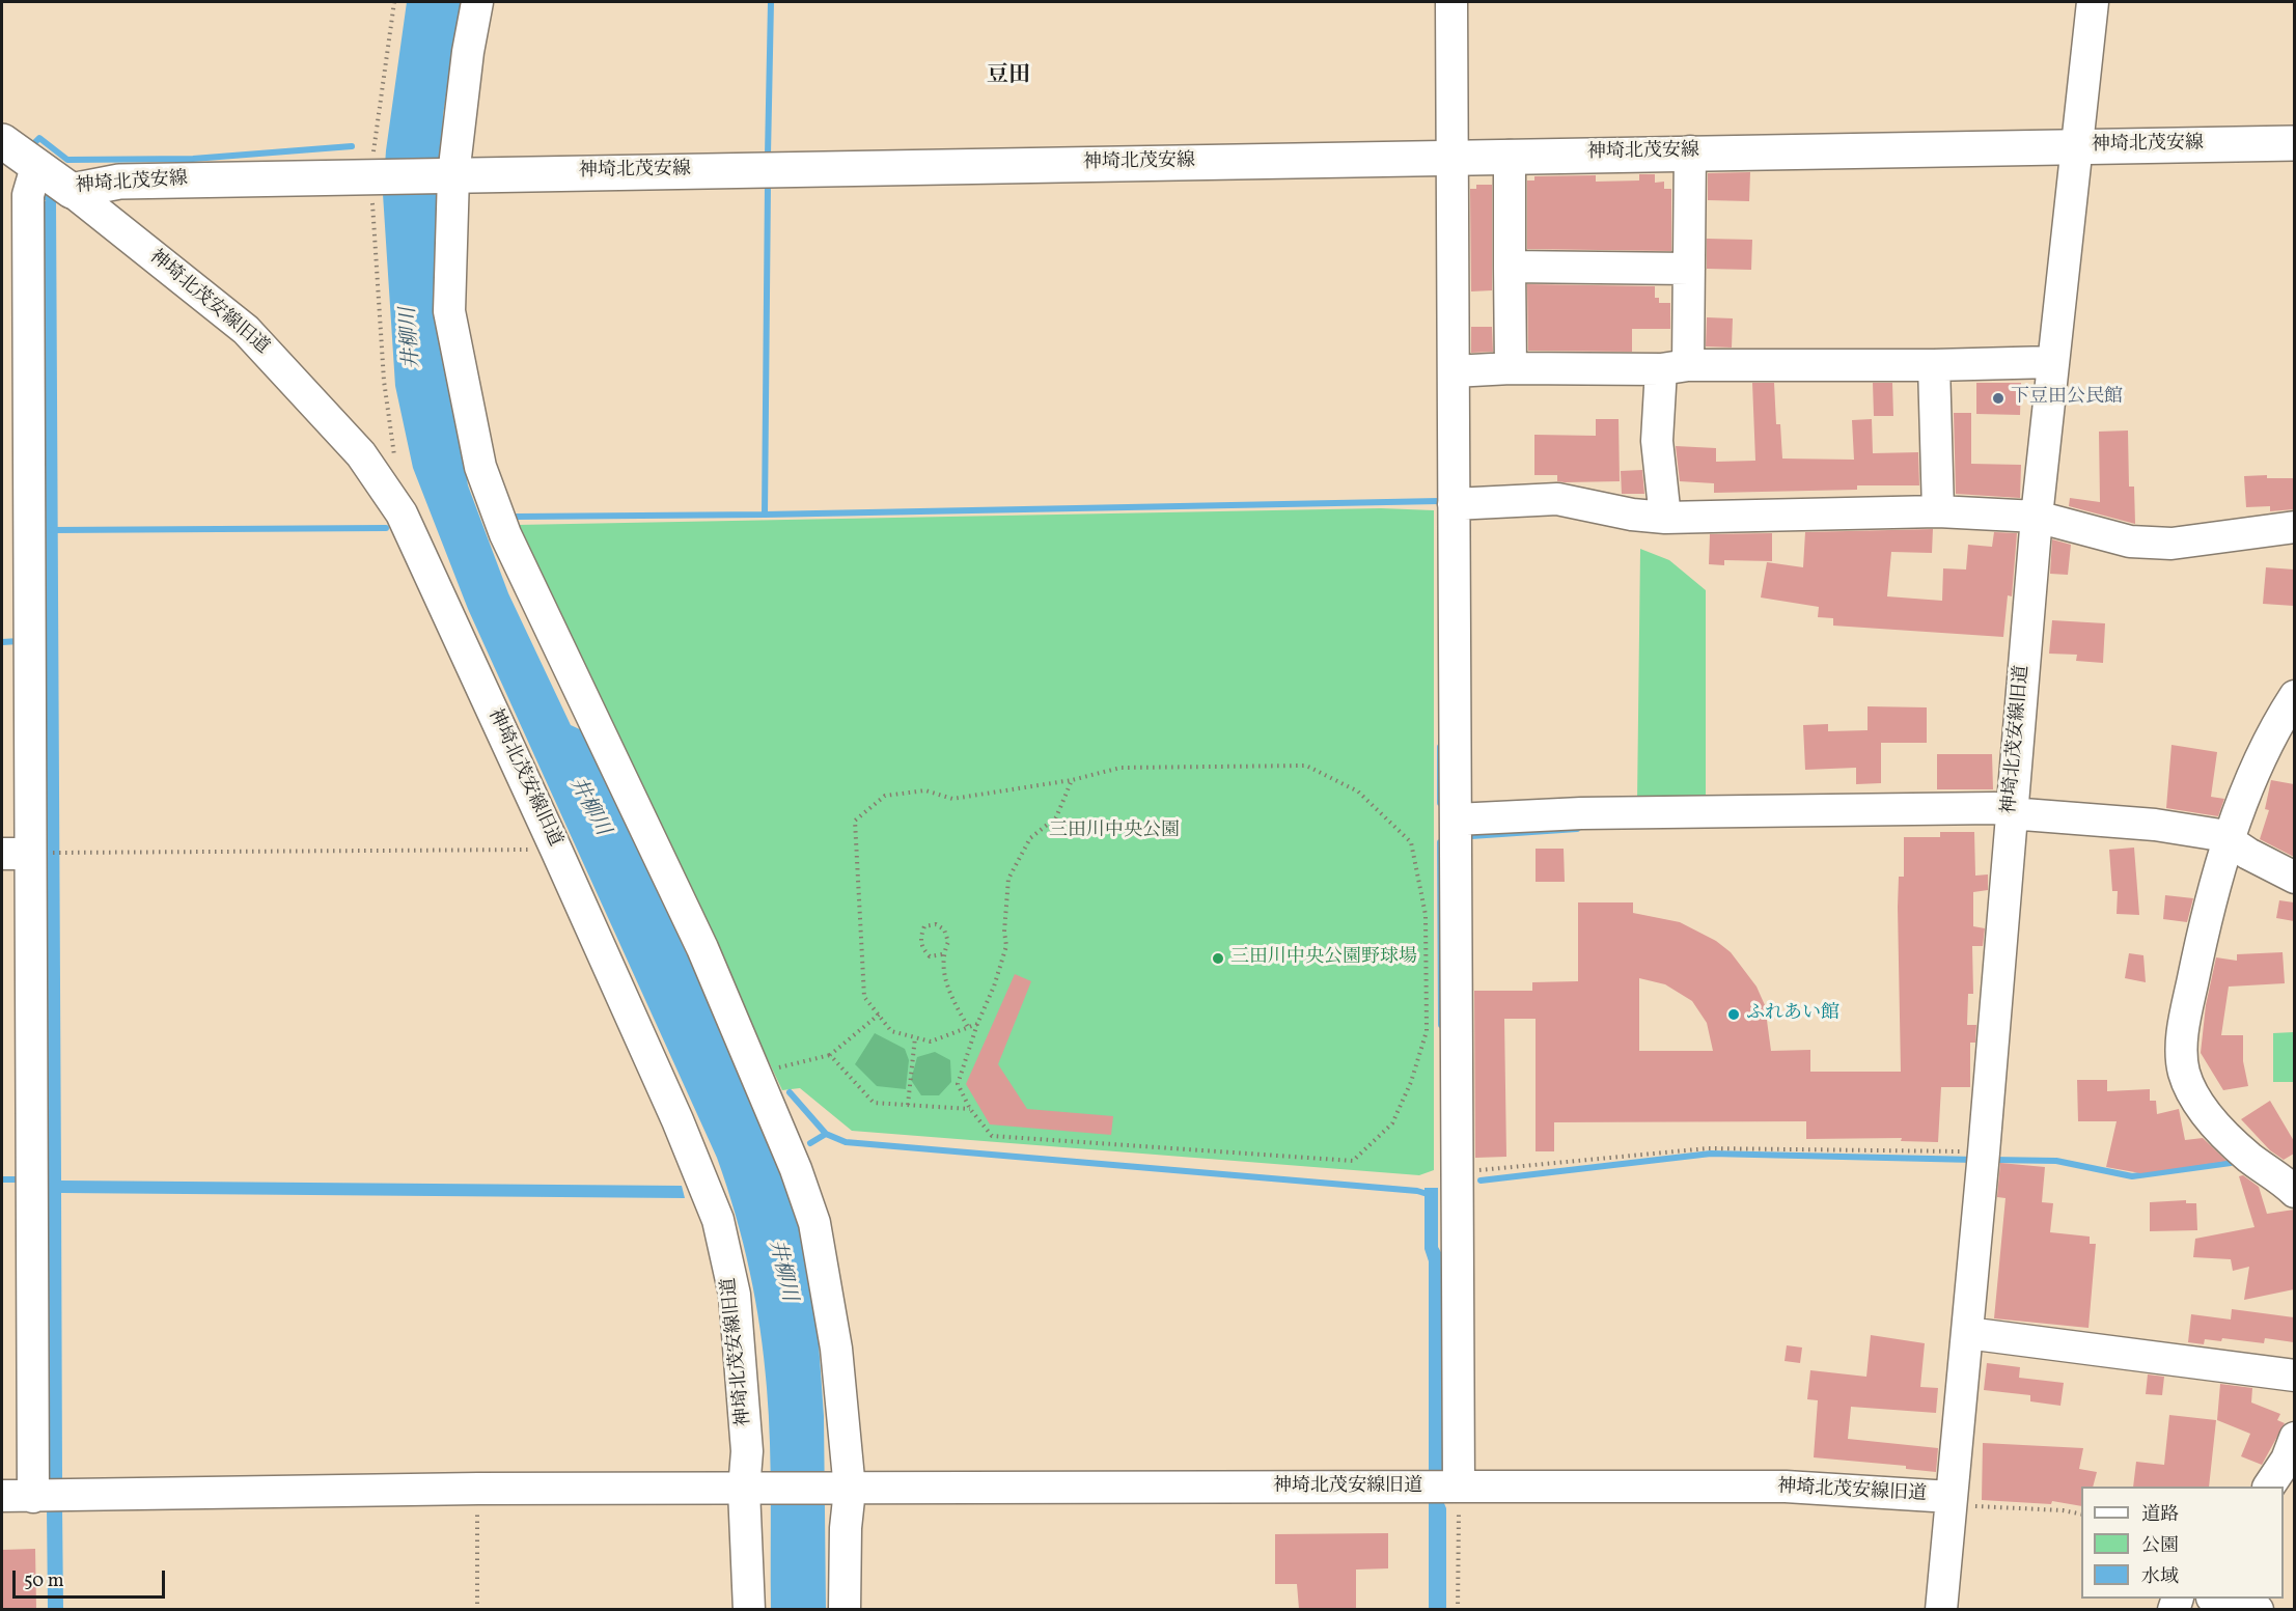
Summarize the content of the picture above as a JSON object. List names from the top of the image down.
{
  "streets": {
    "main road": ["神埼北茂安線"],
    "street": ["神埼北茂安線旧道"]
  },
  "crossings": [
    ["神埼北茂安線", "神埼北茂安線旧道"]
  ],
  "districts": ["豆田"],
  "water": ["井柳川"],
  "parks": ["三田川中央公園"],
  "places": ["下豆田公民館", "三田川中央公園野球場", "ふれあい館"],
  "legend": ["道路", "公園", "水域"],
  "scale_bar": "50 m"
}
